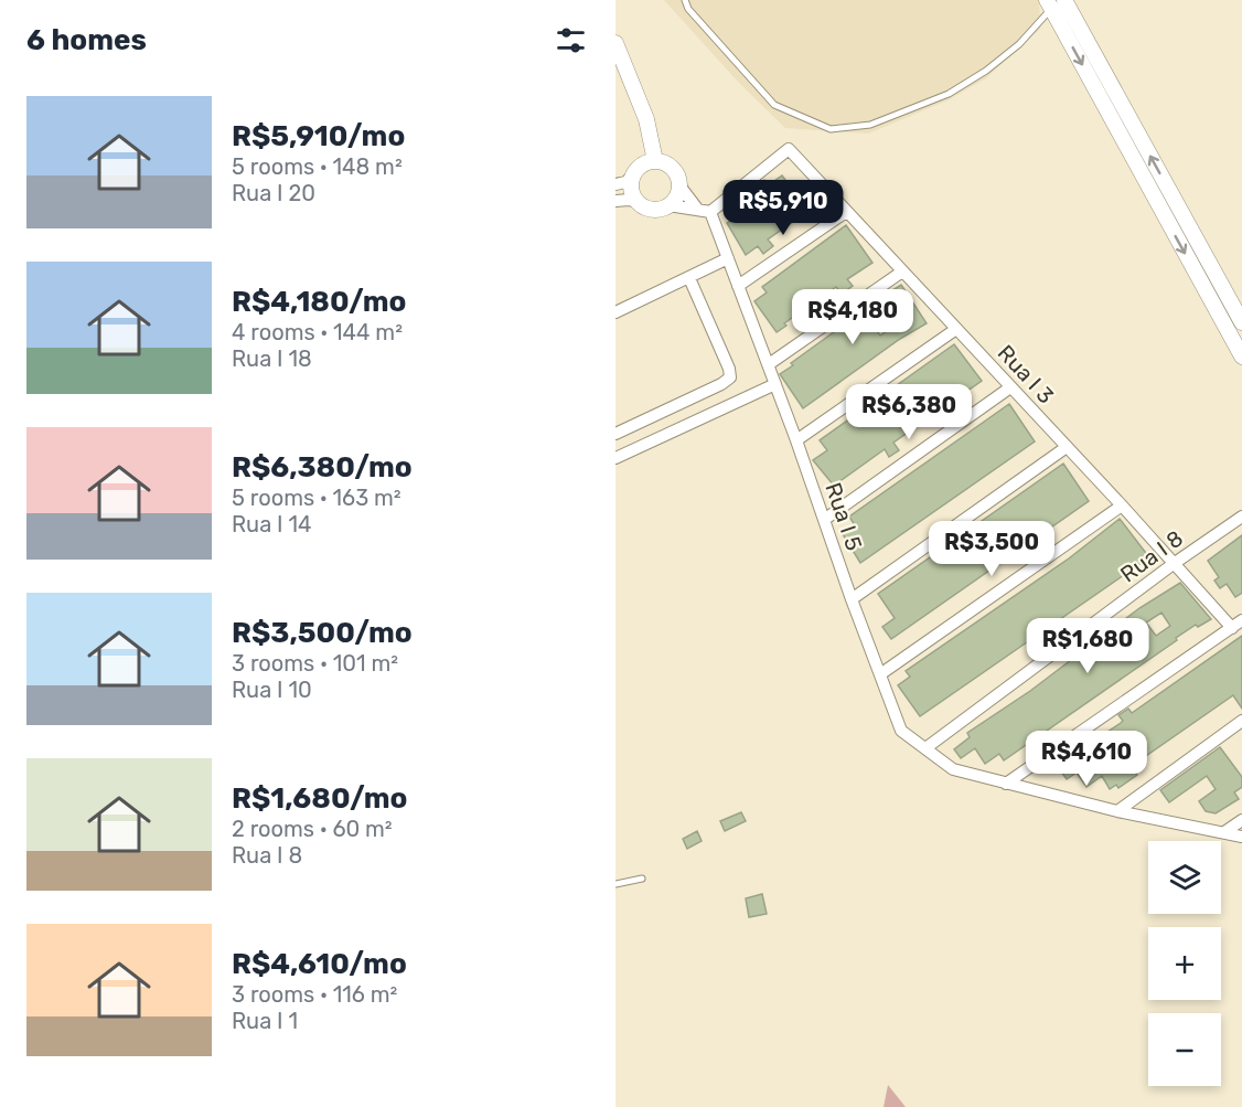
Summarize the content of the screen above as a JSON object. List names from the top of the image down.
{
  "streets": {
    "street": ["Rua I 3", "Rua I 5", "Rua I 8"]
  },
  "crossings": [
    ["Rua I 3", "Rua I 5"],
    ["Rua I 3", "Rua I 8"],
    ["Rua I 5", "Rua I 8"]
  ],
  "page": {
    "heading": "6 homes",
    "list": [
      {
        "name": "R$5,910/mo",
        "note": "5 rooms · 148 m² · Rua I 20"
      },
      {
        "name": "R$4,180/mo",
        "note": "4 rooms · 144 m² · Rua I 18"
      },
      {
        "name": "R$6,380/mo",
        "note": "5 rooms · 163 m² · Rua I 14"
      },
      {
        "name": "R$3,500/mo",
        "note": "3 rooms · 101 m² · Rua I 10"
      },
      {
        "name": "R$1,680/mo",
        "note": "2 rooms · 60 m² · Rua I 8"
      },
      {
        "name": "R$4,610/mo",
        "note": "3 rooms · 116 m² · Rua I 1"
      }
    ],
    "price": [
      "R$5,910",
      "R$4,180",
      "R$6,380",
      "R$3,500",
      "R$1,680",
      "R$4,610"
    ],
    "map_buttons": ["+", "−"]
  }
}
